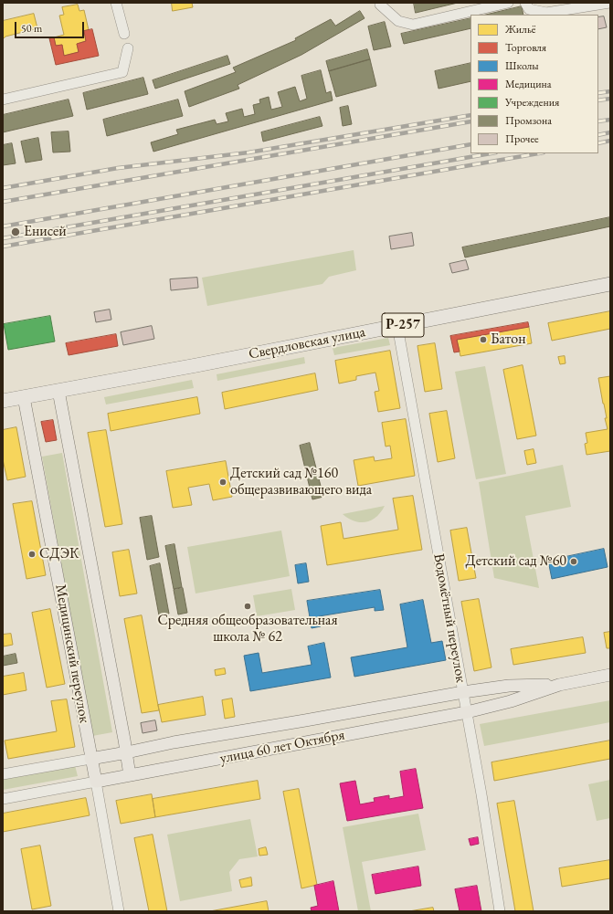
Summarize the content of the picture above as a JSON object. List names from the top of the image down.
{
  "streets": {
    "highway": ["Р-257", "Свердловская улица"],
    "main road": ["Медицинский переулок", "улица 60 лет Октября"],
    "street": ["Водомётный переулок"]
  },
  "crossings": [
    ["Свердловская улица", "Водомётный переулок"],
    ["Свердловская улица", "Медицинский переулок"],
    ["Водомётный переулок", "улица 60 лет Октября"],
    ["Медицинский переулок", "улица 60 лет Октября"]
  ],
  "places": [
    "Енисей",
    "Батон",
    "Детский сад №160 общеразвивающего вида",
    "СДЭК",
    "Детский сад №60",
    "Средняя общеобразовательная школа № 62"
  ],
  "legend": [
    "Жильё",
    "Торговля",
    "Школы",
    "Медицина",
    "Учреждения",
    "Промзона",
    "Прочее"
  ],
  "scale_bar": "50 m"
}
